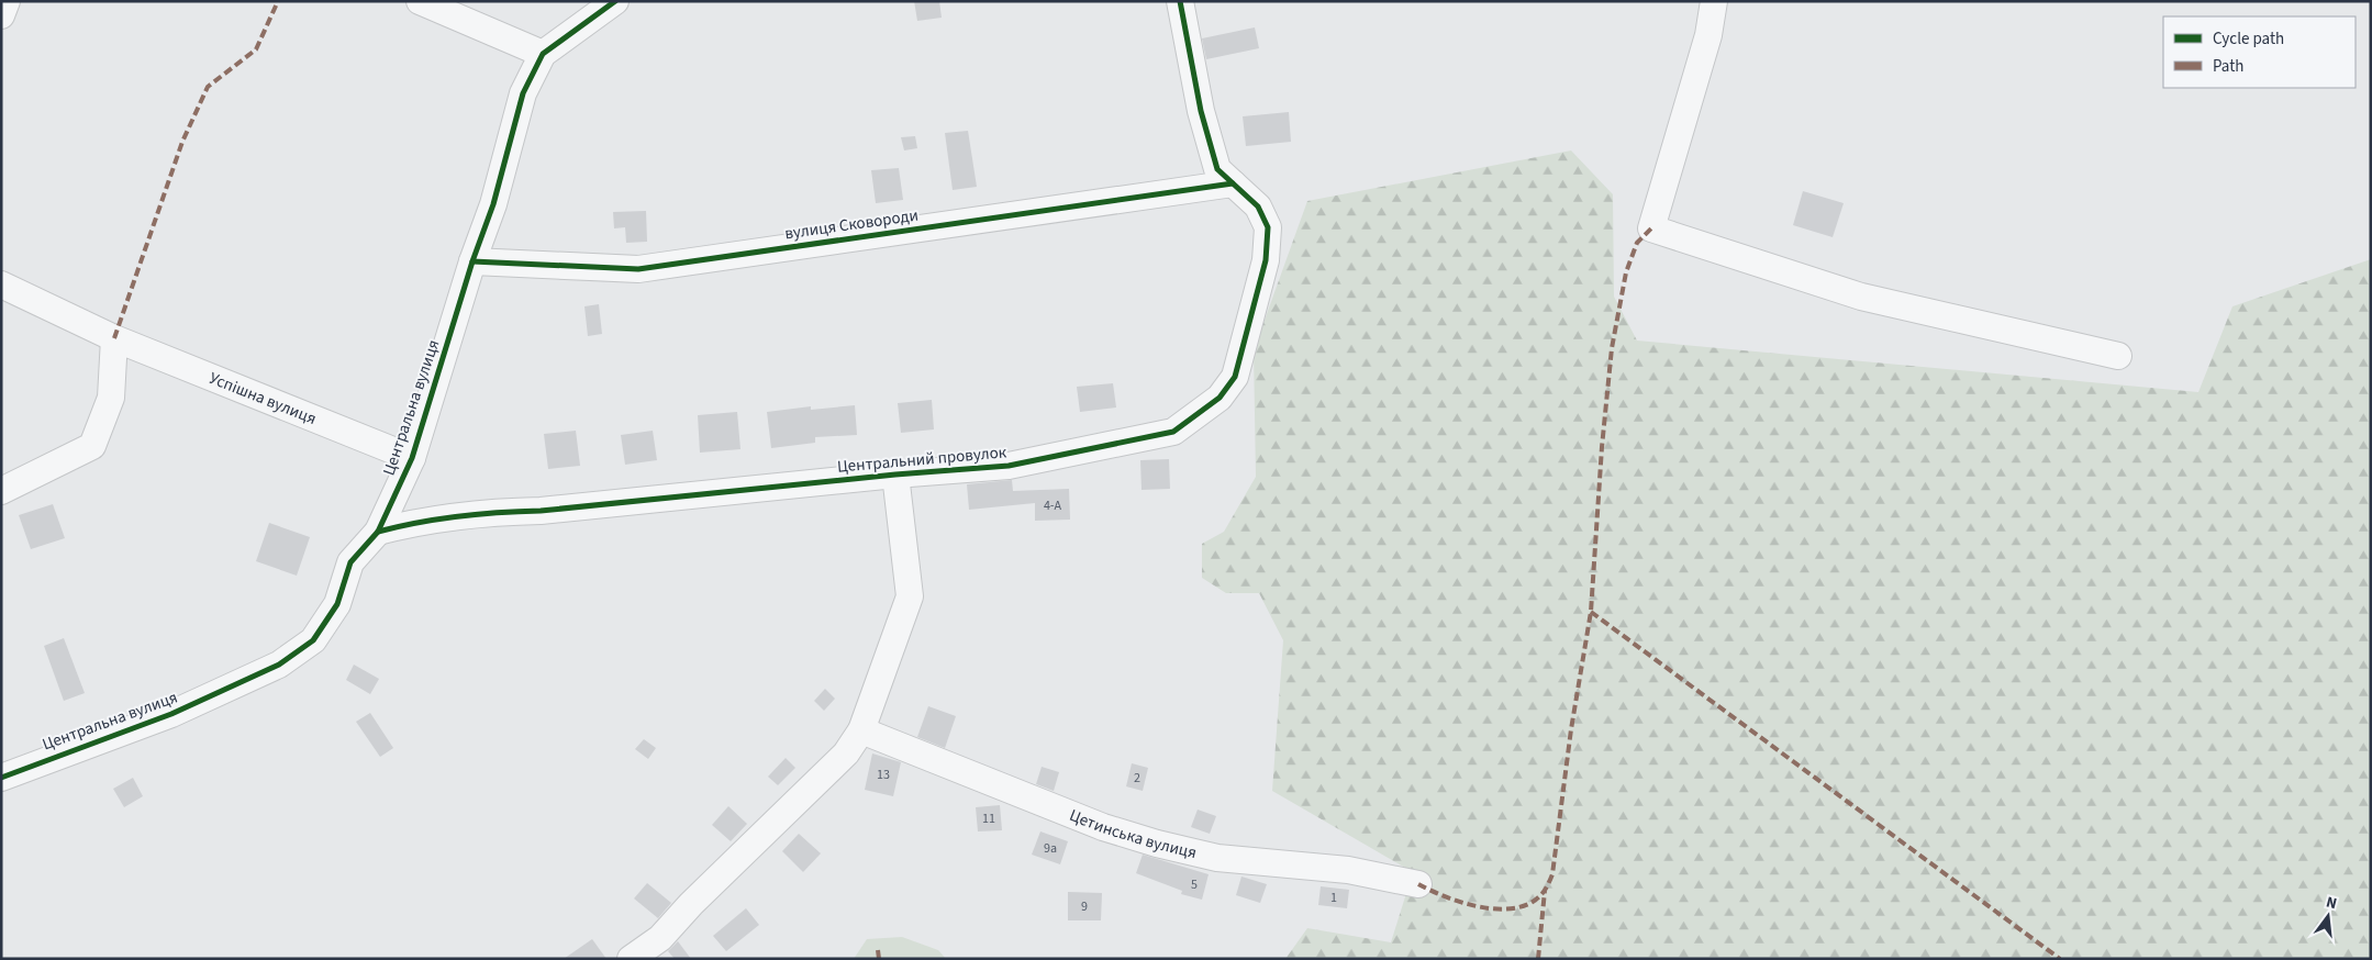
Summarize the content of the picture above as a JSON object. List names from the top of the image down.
{
  "streets": {
    "street": [
      "вулиця Сковороди",
      "Успішна вулиця",
      "Центральна вулиця",
      "Центральний провулок",
      "Цетинська вулиця"
    ]
  },
  "crossings": [
    ["вулиця Сковороди", "Центральна вулиця"],
    ["вулиця Сковороди", "Центральний провулок"],
    ["Успішна вулиця", "Центральна вулиця"],
    ["Центральна вулиця", "Центральний провулок"]
  ],
  "house_numbers": [
    "4-А",
    "13",
    "2",
    "11",
    "9а",
    "5",
    "1",
    "9"
  ],
  "legend": ["Cycle path", "Path"],
  "north": "top"
}
